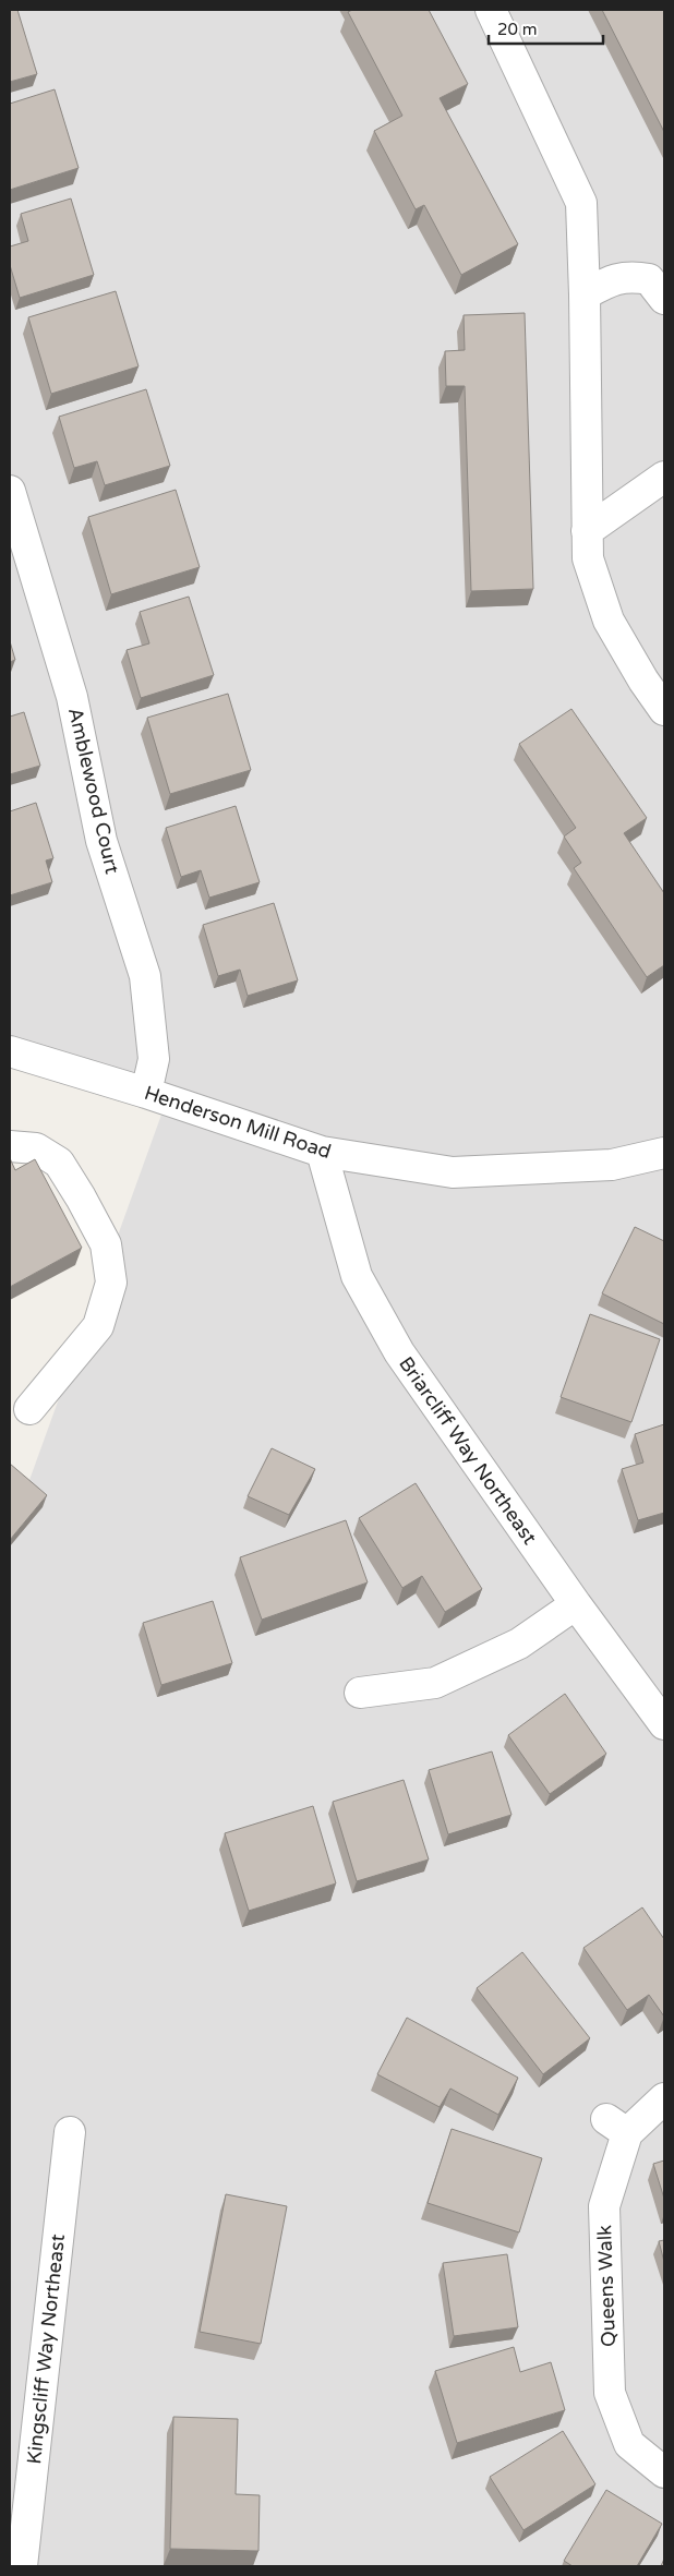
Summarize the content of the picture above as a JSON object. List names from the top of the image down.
{
  "streets": {
    "street": [
      "Amblewood Court",
      "Henderson Mill Road",
      "Briarcliff Way Northeast",
      "Queens Walk",
      "Kingscliff Way Northeast"
    ]
  },
  "crossings": [
    ["Amblewood Court", "Henderson Mill Road"],
    ["Henderson Mill Road", "Briarcliff Way Northeast"]
  ],
  "scale_bar": "20 m"
}
